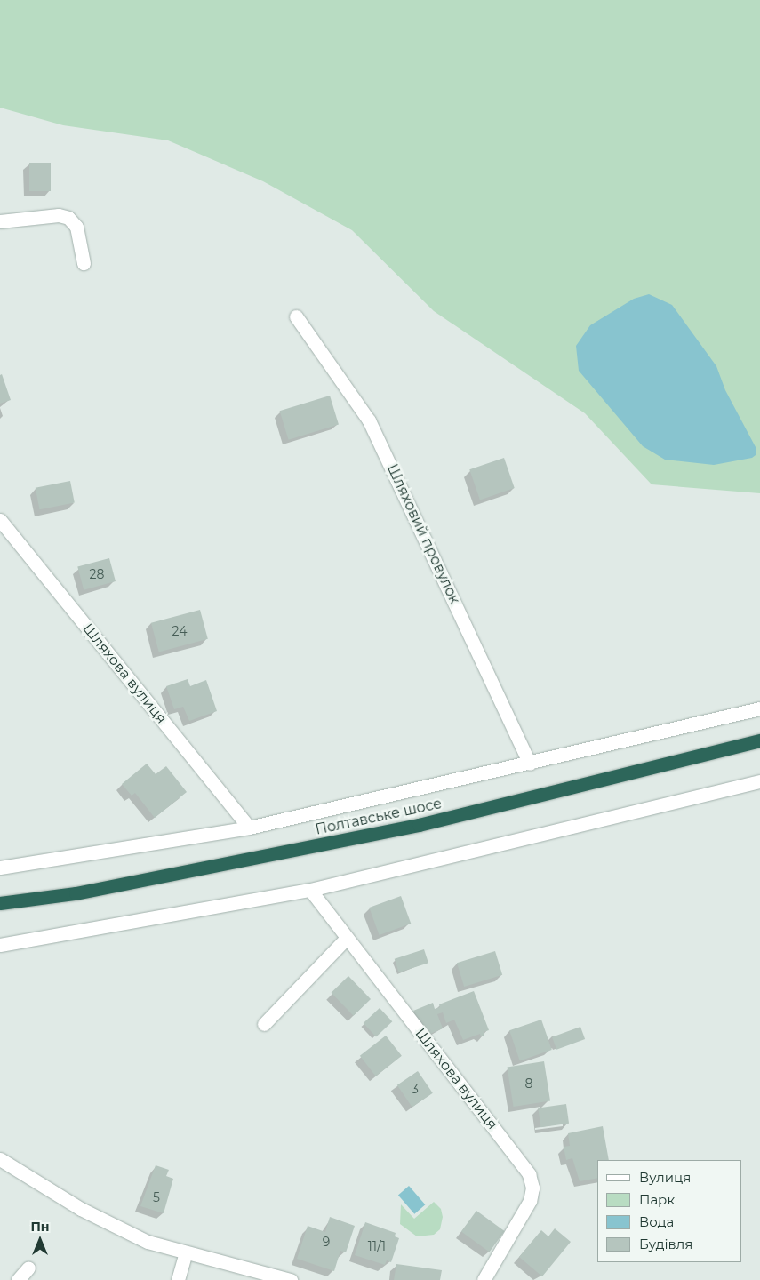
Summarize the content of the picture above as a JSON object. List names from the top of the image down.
{
  "streets": {
    "highway": ["Полтавське шосе"],
    "street": ["Шляховий провулок", "Шляхова вулиця"]
  },
  "house_numbers": [
    "28",
    "24",
    "8",
    "3",
    "5",
    "9",
    "11/1"
  ],
  "legend": [
    "Вулиця",
    "Парк",
    "Вода",
    "Будівля"
  ],
  "north": "top"
}
